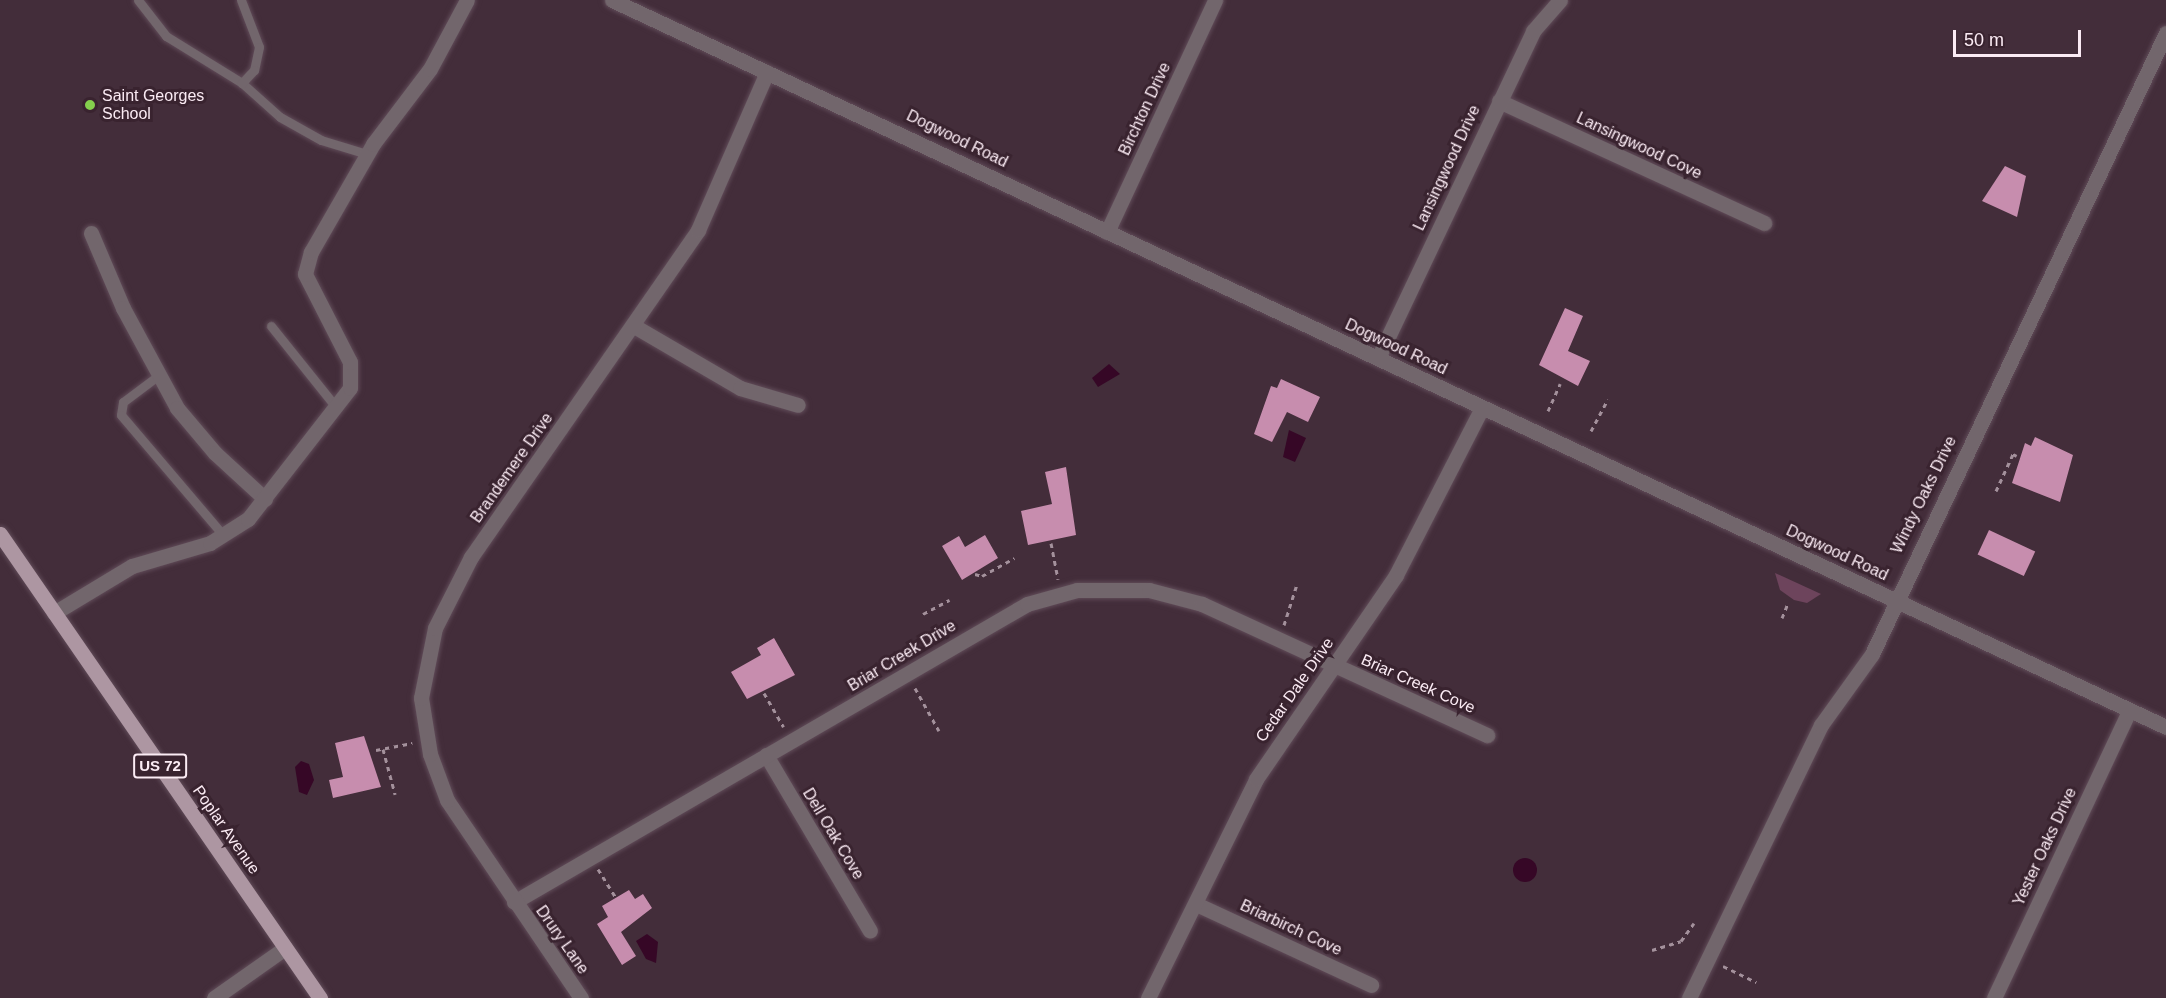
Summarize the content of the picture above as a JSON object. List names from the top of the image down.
{
  "streets": {
    "main road": ["US 72", "Poplar Avenue"],
    "street": [
      "Birchton Drive",
      "Dogwood Road",
      "Lansingwood Cove",
      "Lansingwood Drive",
      "Brandemere Drive",
      "Windy Oaks Drive",
      "Briar Creek Drive",
      "Briar Creek Cove",
      "Cedar Dale Drive",
      "Dell Oak Cove",
      "Yester Oaks Drive",
      "Briarbirch Cove",
      "Drury Lane"
    ]
  },
  "crossings": [
    ["Birchton Drive", "Dogwood Road"],
    ["Dogwood Road", "Lansingwood Drive"],
    ["Dogwood Road", "Brandemere Drive"],
    ["Dogwood Road", "Windy Oaks Drive"],
    ["Dogwood Road", "Cedar Dale Drive"],
    ["Dogwood Road", "Yester Oaks Drive"],
    ["Lansingwood Cove", "Lansingwood Drive"],
    ["Brandemere Drive", "Briar Creek Drive"],
    ["Brandemere Drive", "Drury Lane"],
    ["Briar Creek Drive", "Briar Creek Cove"],
    ["Briar Creek Drive", "Cedar Dale Drive"],
    ["Briar Creek Drive", "Dell Oak Cove"],
    ["Briar Creek Drive", "Drury Lane"],
    ["Briar Creek Cove", "Cedar Dale Drive"],
    ["Cedar Dale Drive", "Briarbirch Cove"]
  ],
  "places": ["Saint Georges School"],
  "scale_bar": "50 m"
}
